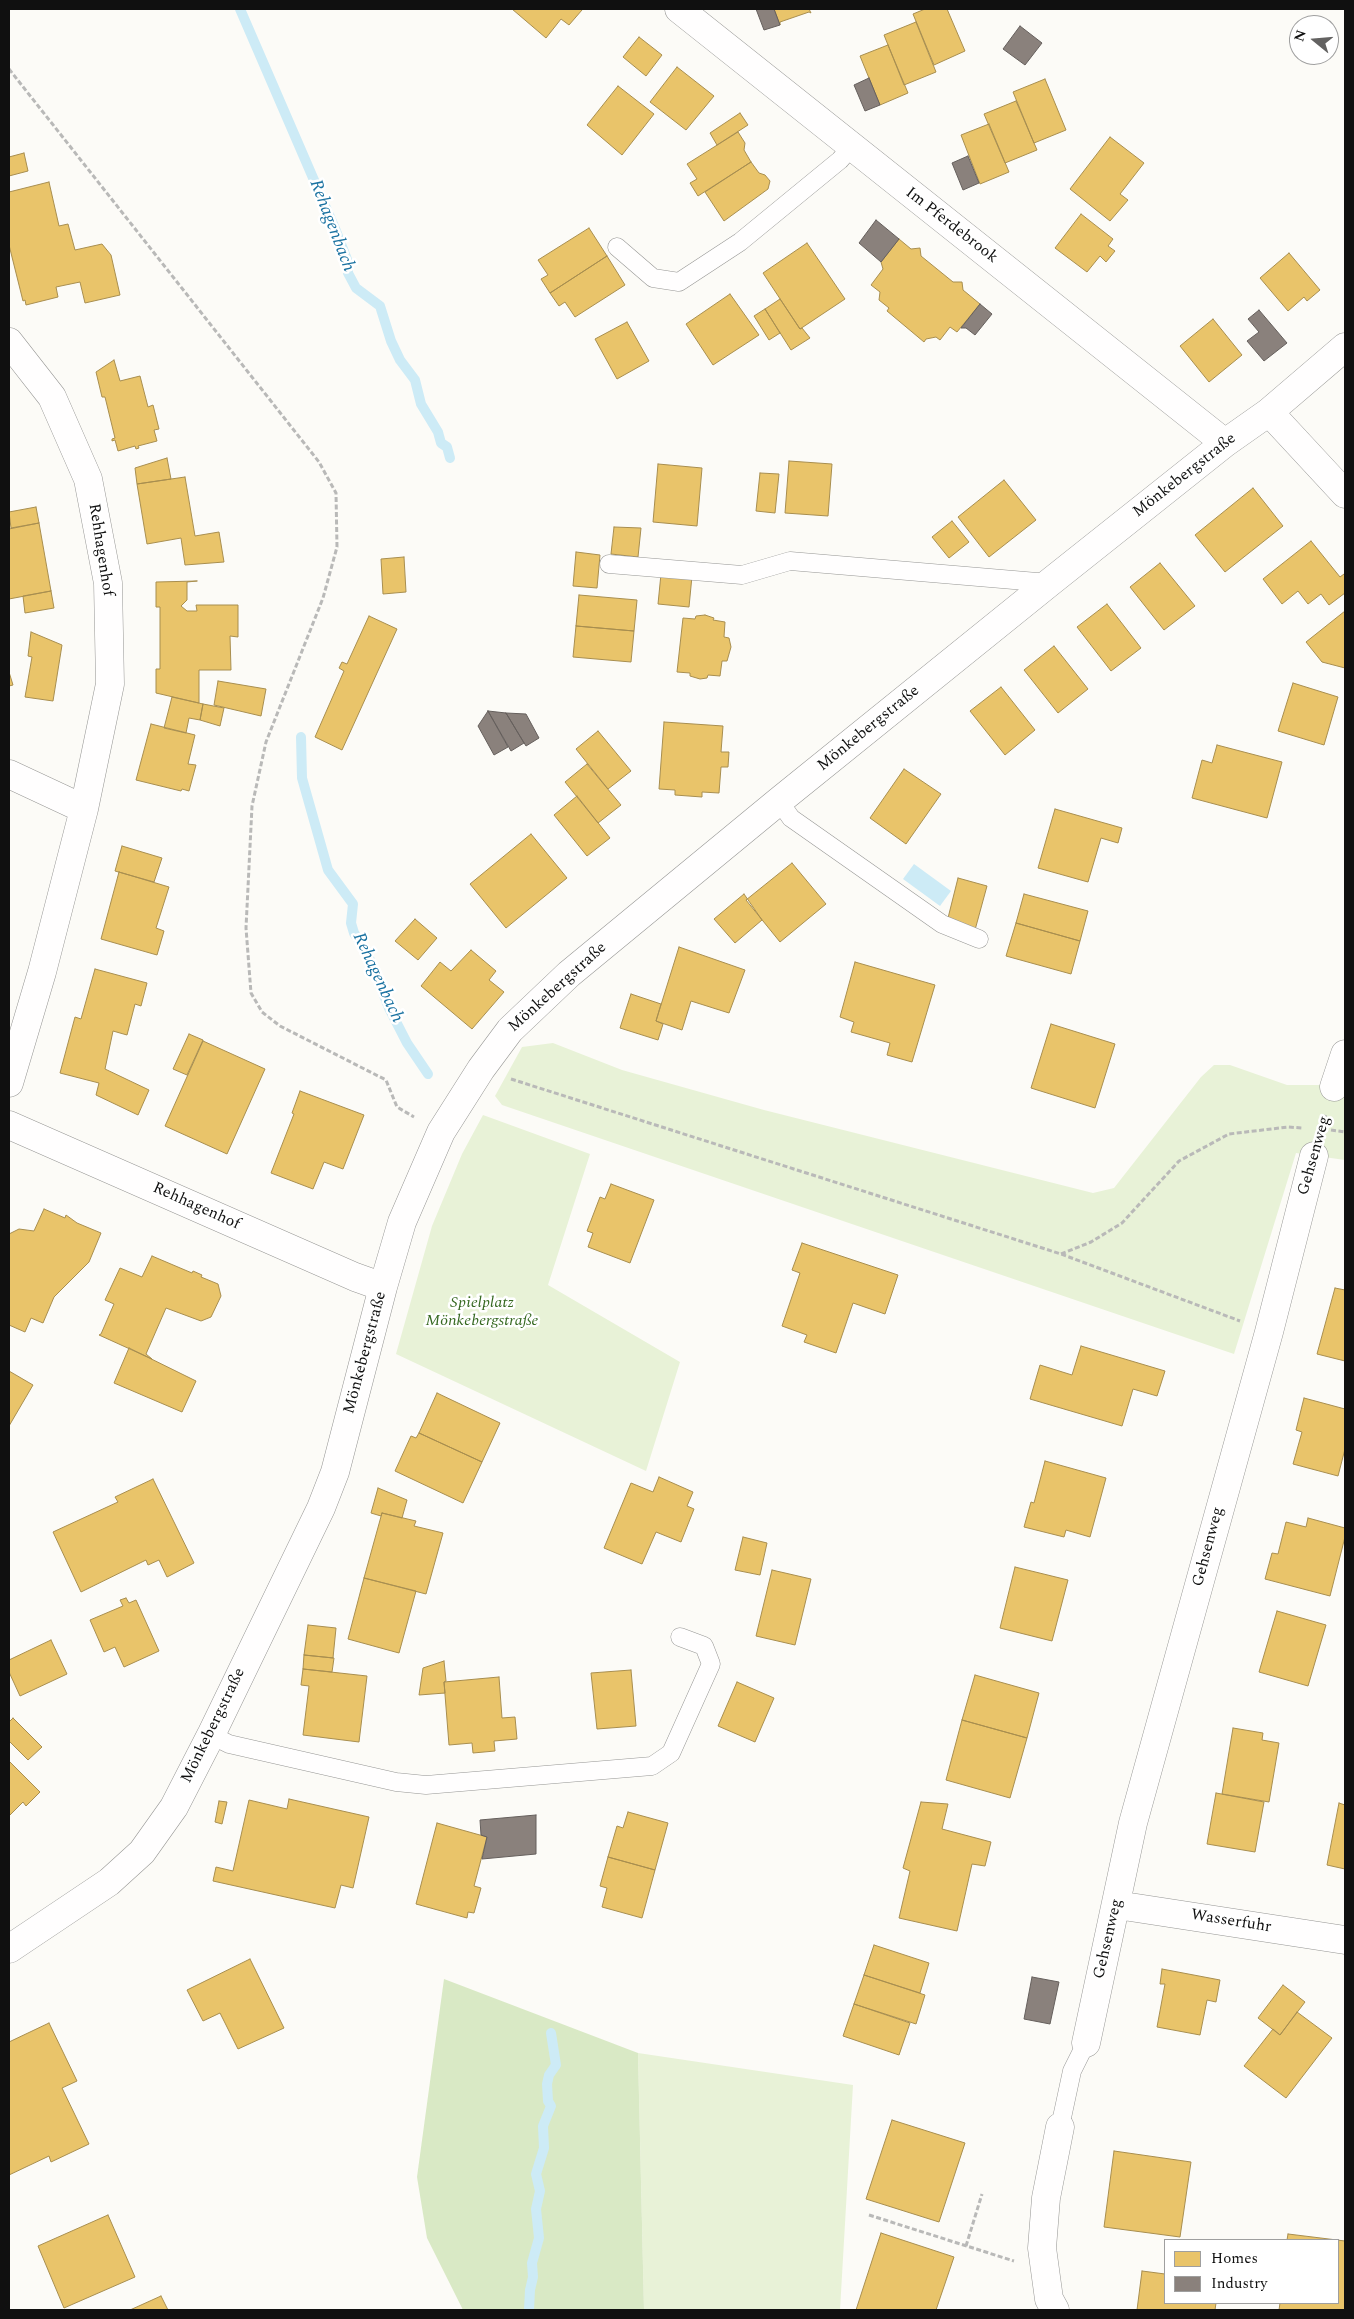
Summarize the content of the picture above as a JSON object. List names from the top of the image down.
{
  "streets": {
    "street": [
      "Im Pferdebrook",
      "Mönkebergstraße",
      "Rehhagenhof",
      "Gehsenweg",
      "Wasserfuhr"
    ]
  },
  "crossings": [
    ["Im Pferdebrook", "Mönkebergstraße"],
    ["Mönkebergstraße", "Rehhagenhof"],
    ["Gehsenweg", "Wasserfuhr"]
  ],
  "water": ["Rehagenbach"],
  "parks": ["Spielplatz Mönkebergstraße"],
  "legend": ["Homes", "Industry"],
  "north": "left"
}
